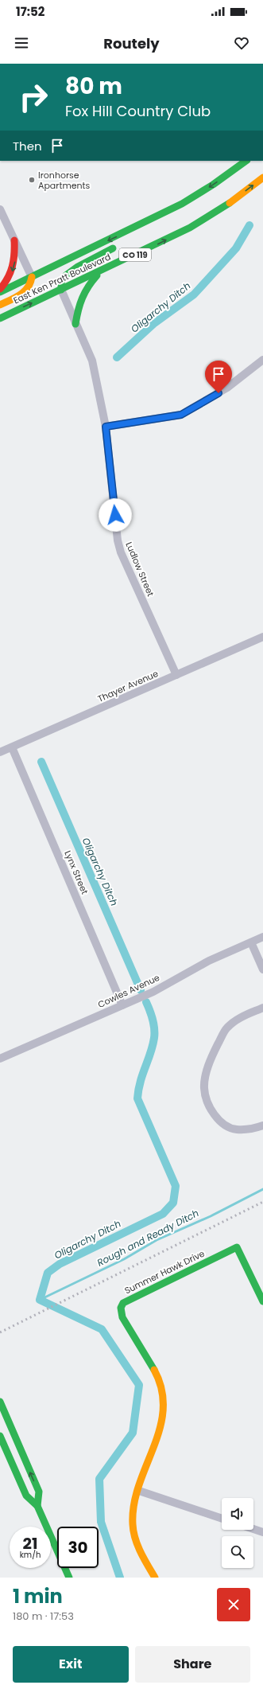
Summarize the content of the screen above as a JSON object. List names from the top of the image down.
{
  "streets": {
    "main road": ["CO 119", "East Ken Pratt Boulevard", "Summer Hawk Drive"],
    "street": [
      "Ludlow Street",
      "Thayer Avenue",
      "Lynx Street",
      "Cowles Avenue"
    ]
  },
  "crossings": [
    ["East Ken Pratt Boulevard", "Ludlow Street"],
    ["Ludlow Street", "Thayer Avenue"],
    ["Thayer Avenue", "Lynx Street"],
    ["Lynx Street", "Cowles Avenue"]
  ],
  "water": ["Oligarchy Ditch", "Rough and Ready Ditch"],
  "places": ["Ironhorse Apartments"],
  "page": {
    "status": "17:52",
    "header": "Routely",
    "turn": ["80 m", "Fox Hill Country Club"],
    "then": "Then",
    "speed": "21 km/h",
    "limit": "30",
    "heading": ["1 min", "180 m · 17:53"],
    "buttons": ["Exit", "Share"]
  }
}
